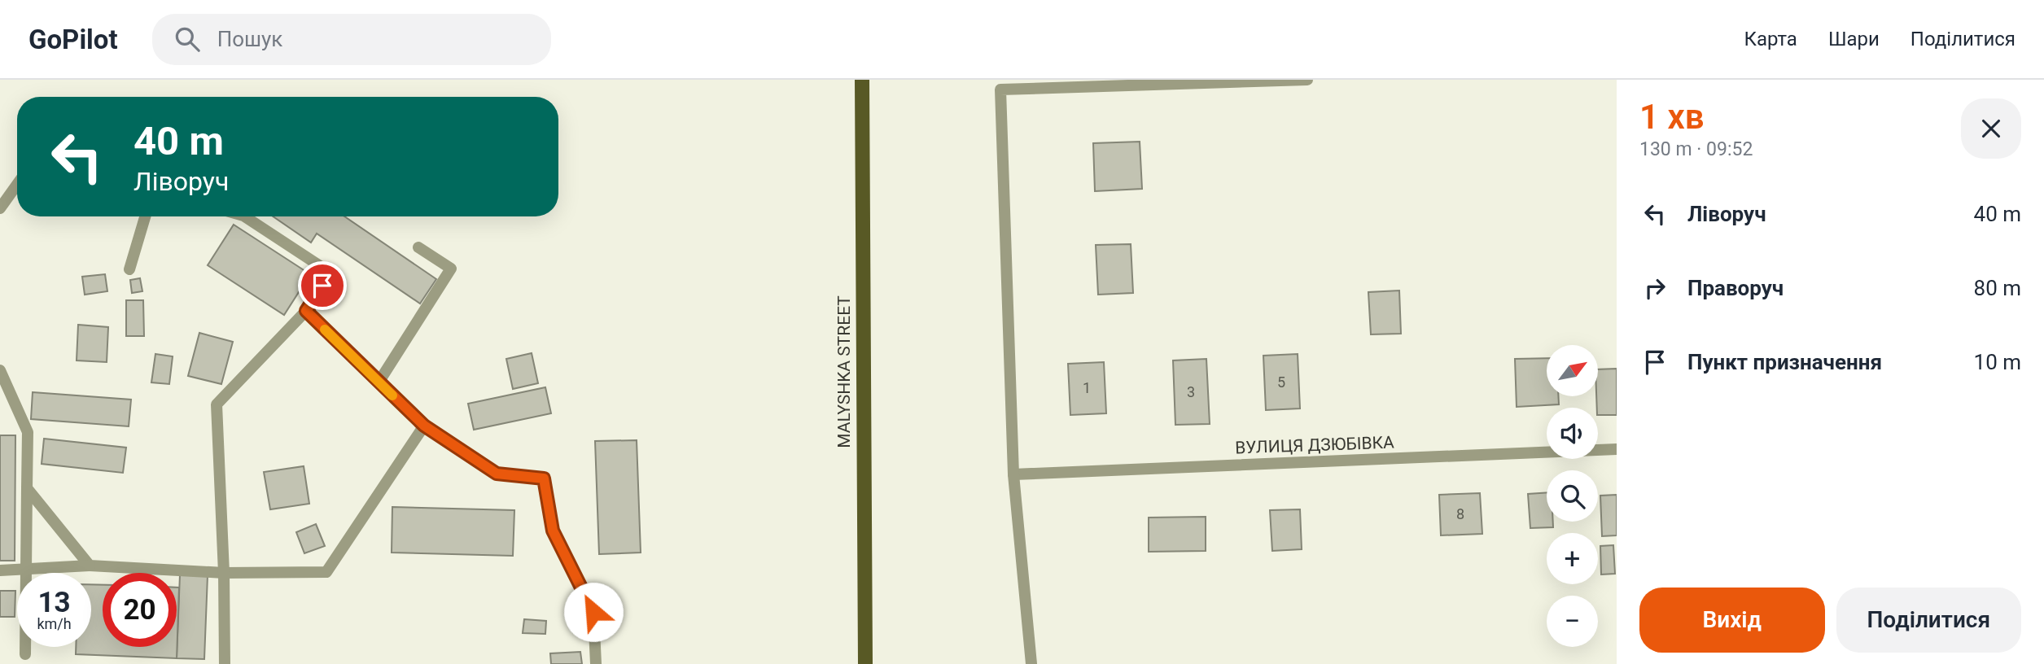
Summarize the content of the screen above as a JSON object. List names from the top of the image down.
{
  "streets": {
    "main road": ["MALYSHKA STREET"],
    "street": ["ВУЛИЦЯ ДЗЮБІВКА"]
  },
  "house_numbers": [
    "5",
    "1",
    "3",
    "8"
  ],
  "north": "top right",
  "page": {
    "header": "GoPilot",
    "search": "Пошук",
    "nav": ["Карта", "Шари", "Поділитися"],
    "heading": ["1 хв", "130 m · 09:52"],
    "turn": ["40 m", "Ліворуч"],
    "list": [
      {
        "name": "Ліворуч",
        "value": "40 m"
      },
      {
        "name": "Праворуч",
        "value": "80 m"
      },
      {
        "name": "Пункт призначення",
        "value": "10 m"
      }
    ],
    "map_buttons": ["+", "−"],
    "speed": "13 km/h",
    "limit": "20",
    "buttons": ["Вихід", "Поділитися"]
  }
}
